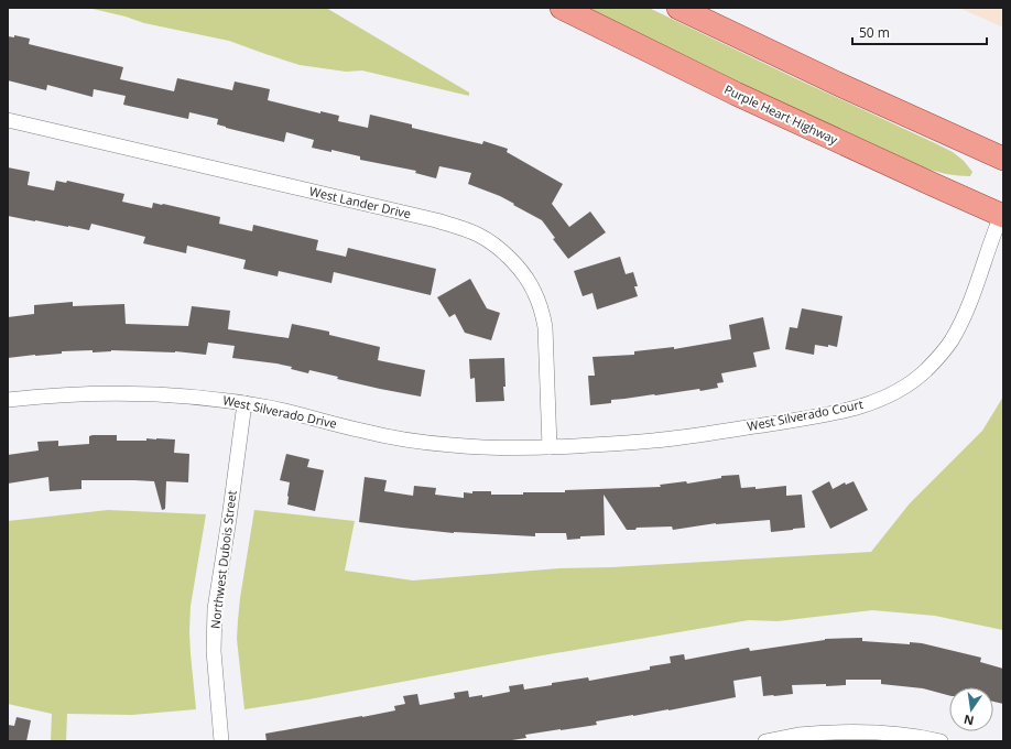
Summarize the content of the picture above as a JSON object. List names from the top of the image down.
{
  "streets": {
    "main road": ["Purple Heart Highway"],
    "street": [
      "West Lander Drive",
      "West Silverado Drive",
      "West Silverado Court",
      "Northwest Dubois Street"
    ]
  },
  "crossings": [
    ["Purple Heart Highway", "West Silverado Court"],
    ["West Lander Drive", "West Silverado Drive"],
    ["West Lander Drive", "West Silverado Court"],
    ["West Silverado Drive", "West Silverado Court"],
    ["West Silverado Drive", "Northwest Dubois Street"]
  ],
  "scale_bar": "50 m",
  "north": "bottom"
}
